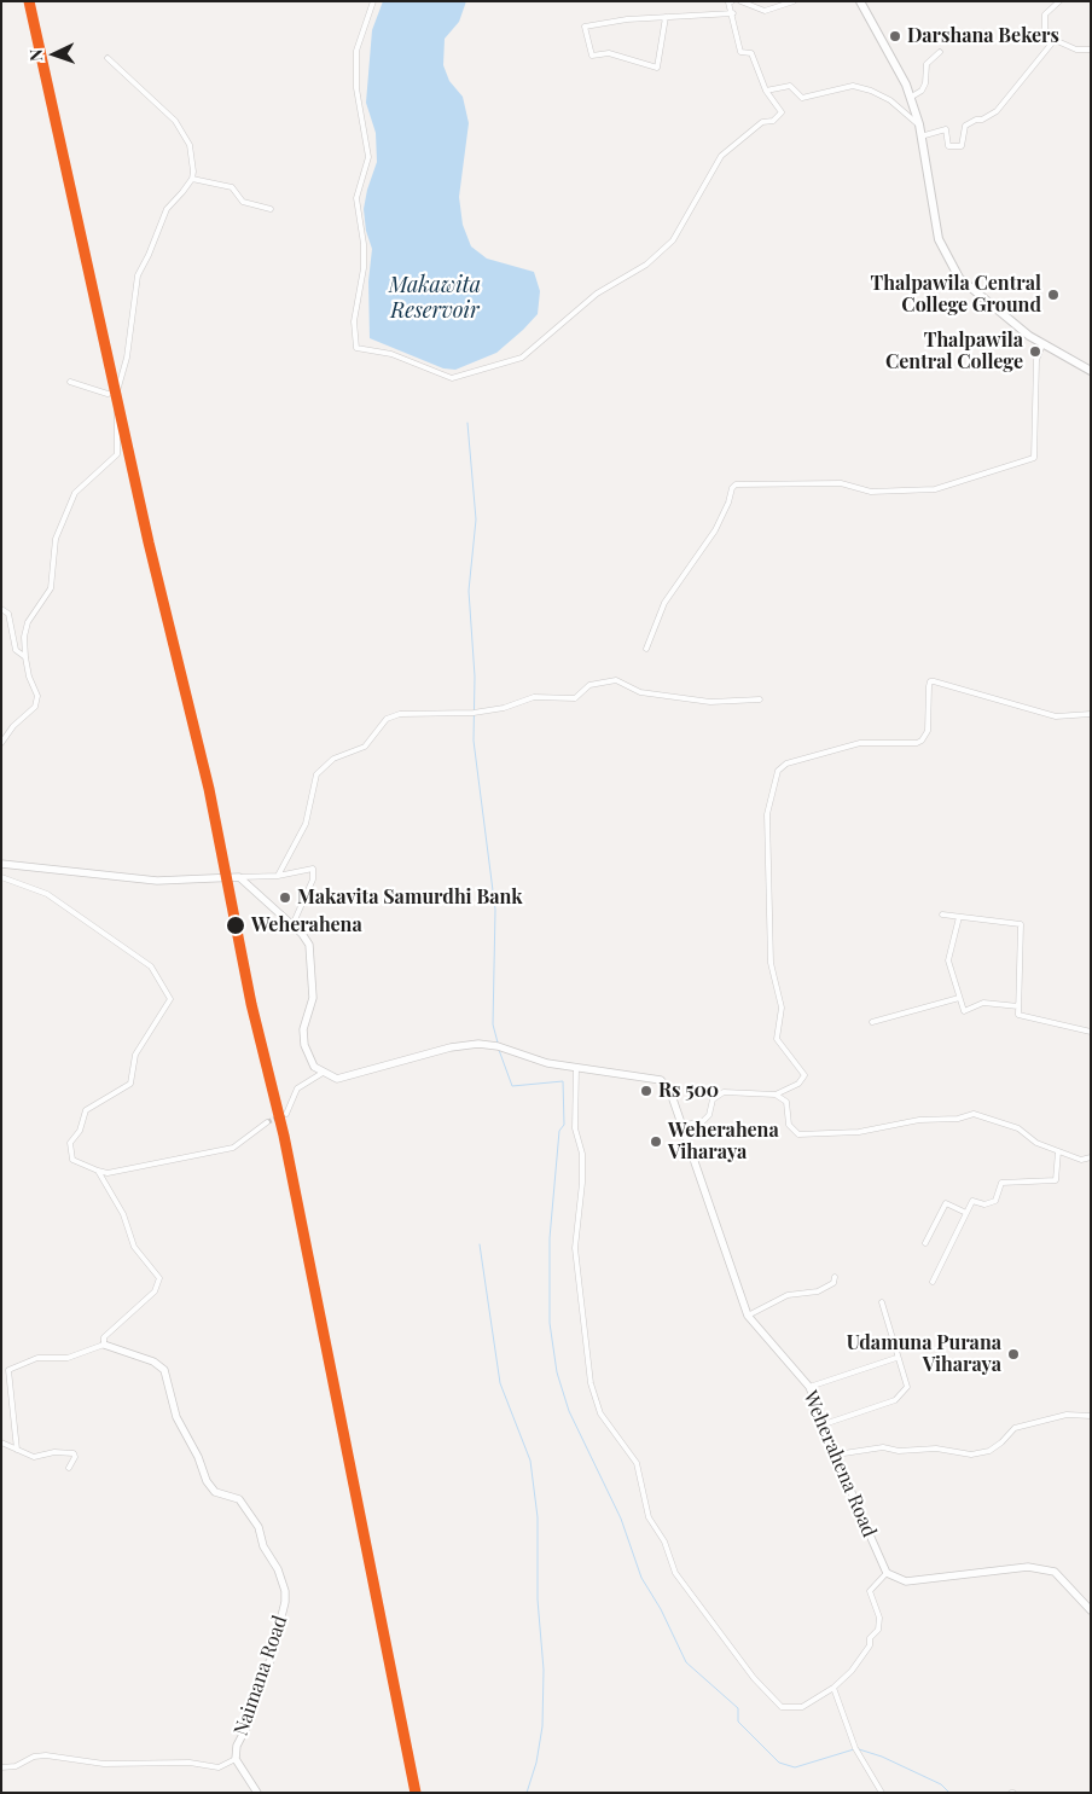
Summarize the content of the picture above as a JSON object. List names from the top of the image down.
{
  "streets": {
    "main road": ["Weherahena Road", "Naimana Road"]
  },
  "water": ["Makawita Reservoir"],
  "places": [
    "Darshana Bekers",
    "Thalpawila Central College Ground",
    "Thalpawila Central College",
    "Makavita Samurdhi Bank",
    "Weherahena",
    "Rs 500",
    "Weherahena Viharaya",
    "Udamuna Purana Viharaya"
  ],
  "north": "left"
}
